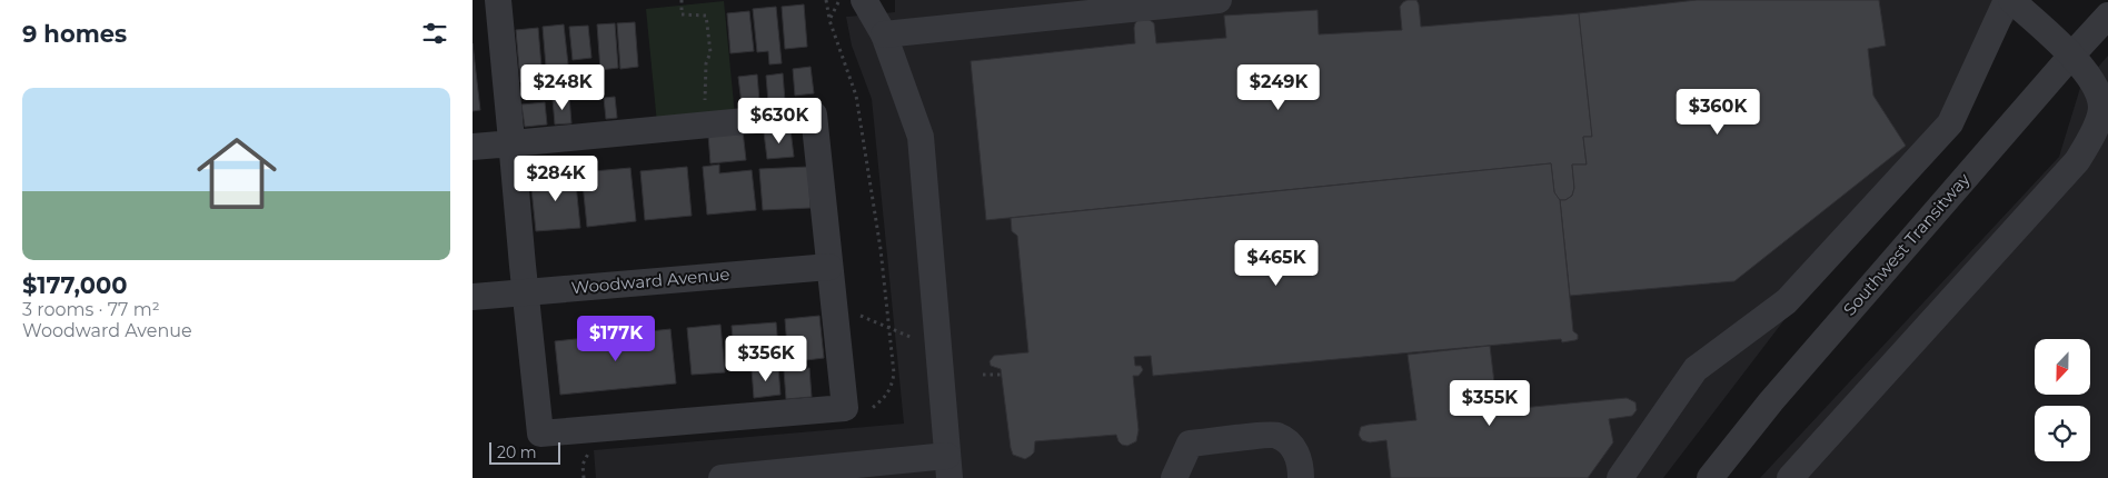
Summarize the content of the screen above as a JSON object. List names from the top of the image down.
{
  "streets": {
    "street": ["Southwest Transitway", "Woodward Avenue"]
  },
  "scale_bar": "20 m",
  "north": "bottom",
  "page": {
    "heading": "9 homes",
    "price": [
      "$248K",
      "$249K",
      "$360K",
      "$630K",
      "$284K",
      "$465K",
      "$177K",
      "$356K",
      "$355K"
    ],
    "list": [
      {
        "name": "$177,000",
        "note": "3 rooms · 77 m² · Woodward Avenue"
      }
    ],
    "scale": "20 m"
  }
}
